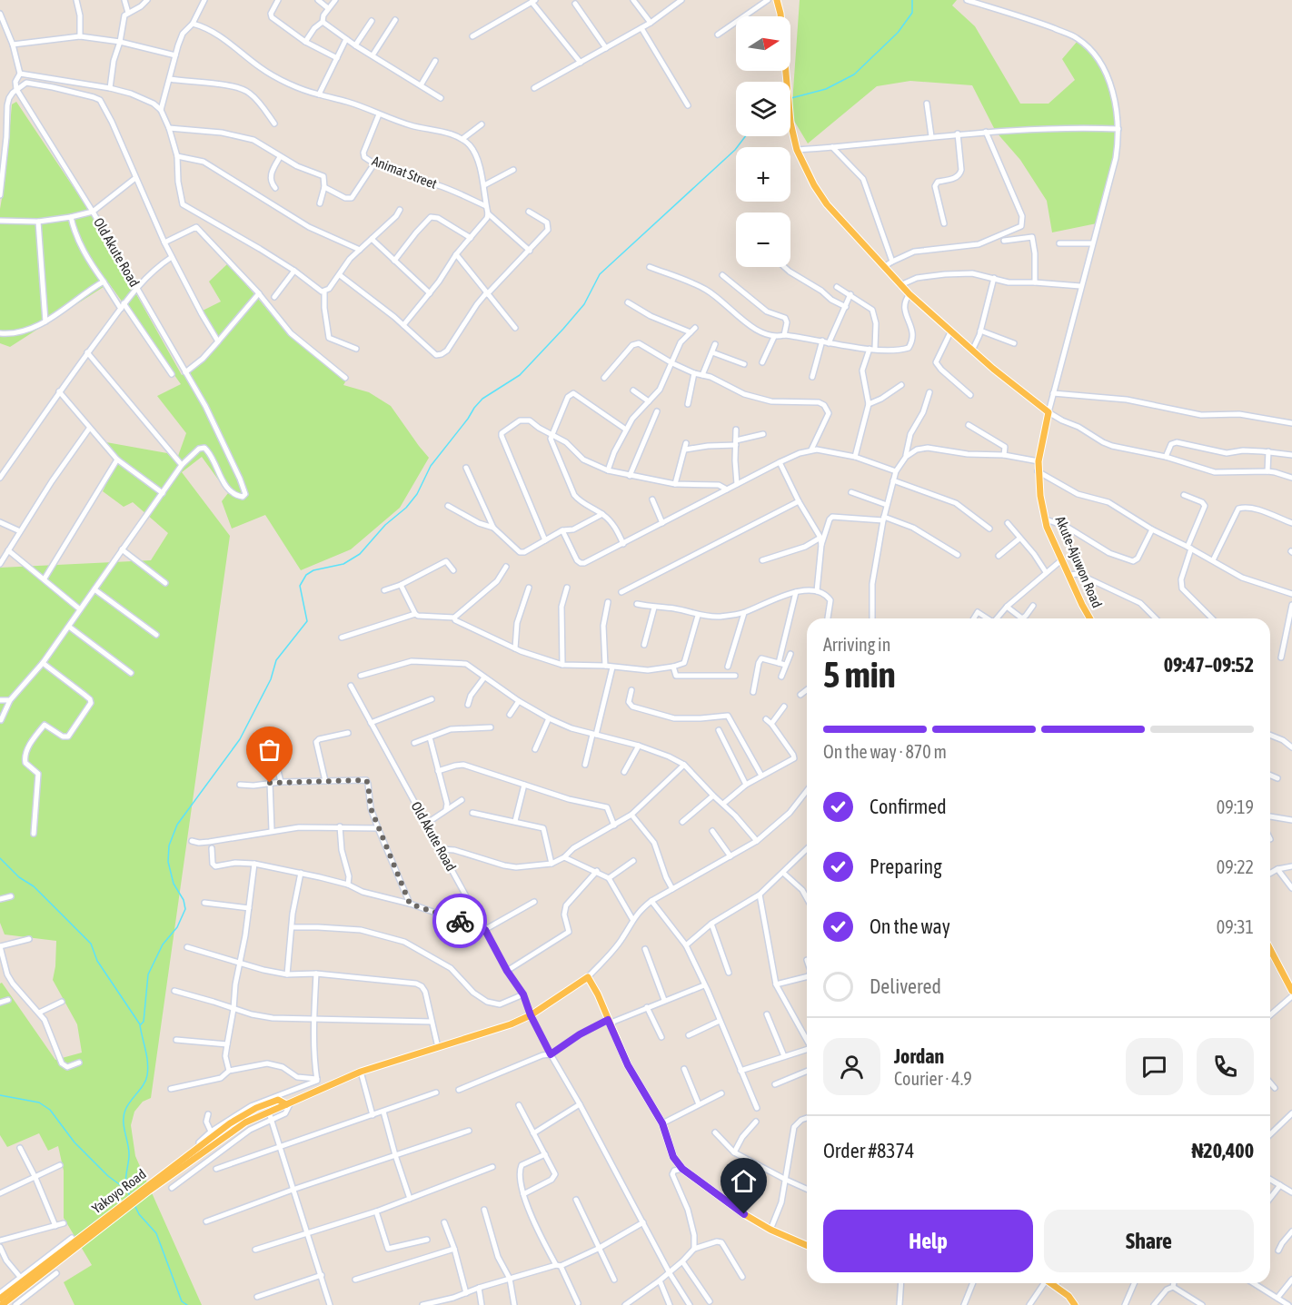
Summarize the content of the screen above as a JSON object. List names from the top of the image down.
{
  "streets": {
    "main road": ["Akute-Ajuwon Road", "Yakoyo Road"],
    "street": ["Animat Street", "Old Akute Road"]
  },
  "north": "right",
  "page": {
    "map_buttons": ["+", "−"],
    "heading": ["5 min", "Arriving in", "09:47–09:52"],
    "panel": [
      "Jordan",
      "Courier · 4.9",
      "Order #8374",
      "₦20,400"
    ],
    "bar": "On the way · 870 m",
    "list": [
      ["Confirmed", "09:19"],
      ["Preparing", "09:22"],
      ["On the way", "09:31"],
      "Delivered"
    ],
    "buttons": ["Help", "Share"]
  }
}
